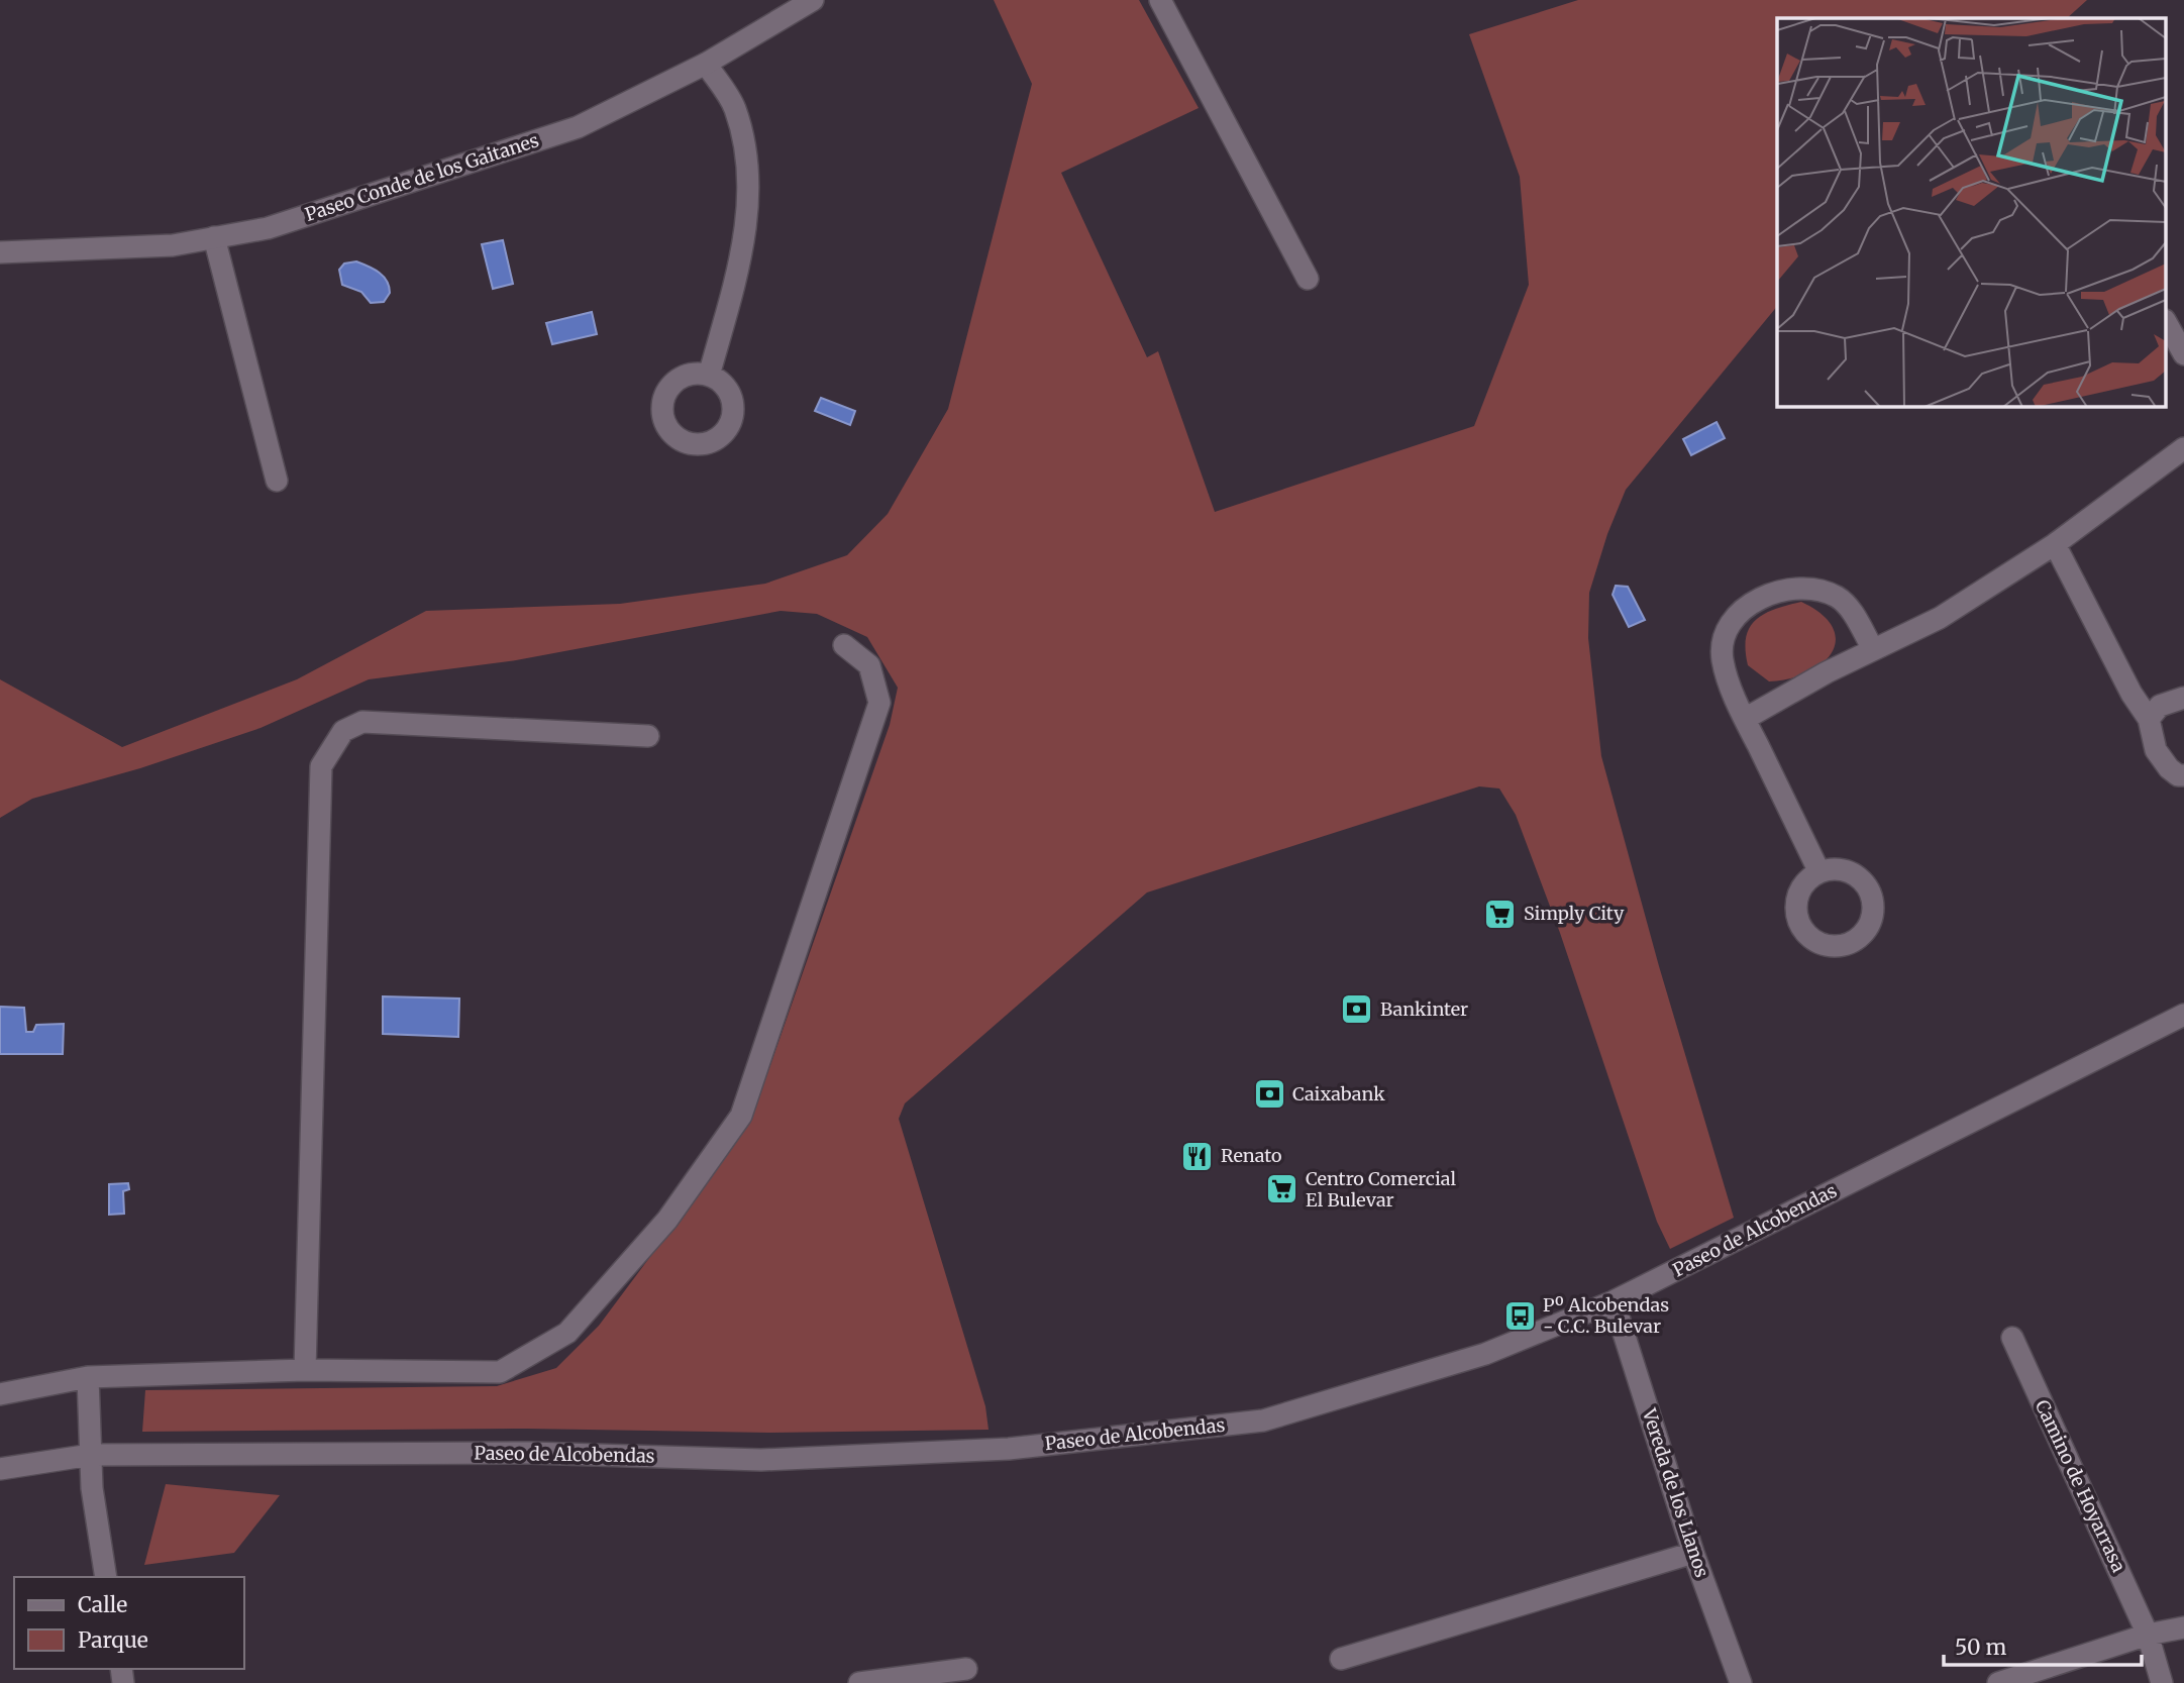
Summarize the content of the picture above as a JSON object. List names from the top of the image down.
{
  "streets": {
    "street": [
      "Paseo Conde de los Gaitanes",
      "Paseo de Alcobendas",
      "Camino de Hoyarrasa",
      "Vereda de los Llanos"
    ]
  },
  "crossings": [
    ["Paseo de Alcobendas", "Vereda de los Llanos"]
  ],
  "places": {
    "supermarket": ["Simply City", "Centro Comercial El Bulevar"],
    "bank": ["Bankinter", "Caixabank"],
    "restaurant": ["Renato"],
    "bus stop": ["Pº Alcobendas - C.C. Bulevar"]
  },
  "legend": ["Calle", "Parque"],
  "scale_bar": "50 m"
}
